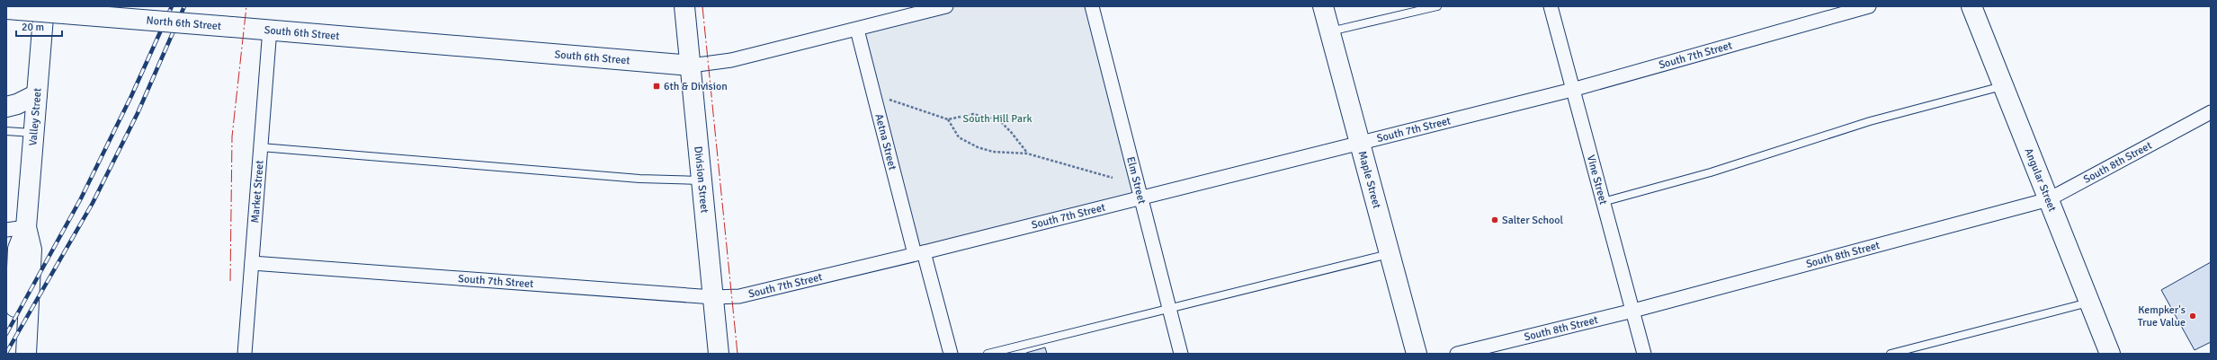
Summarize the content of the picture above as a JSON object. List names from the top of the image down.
{
  "streets": {
    "street": [
      "North 6th Street",
      "South 6th Street",
      "South 7th Street",
      "Valley Street",
      "Aetna Street",
      "South 8th Street",
      "Division Street",
      "Angular Street",
      "Elm Street",
      "Maple Street",
      "Vine Street",
      "Market Street"
    ]
  },
  "crossings": [
    ["North 6th Street", "South 6th Street"],
    ["South 6th Street", "Aetna Street"],
    ["South 6th Street", "Division Street"],
    ["South 6th Street", "Market Street"],
    ["South 7th Street", "Aetna Street"],
    ["South 7th Street", "Division Street"],
    ["South 7th Street", "Elm Street"],
    ["South 7th Street", "Maple Street"],
    ["South 7th Street", "Vine Street"],
    ["South 7th Street", "Market Street"],
    ["South 8th Street", "Angular Street"],
    ["South 8th Street", "Vine Street"]
  ],
  "parks": ["South Hill Park"],
  "places": {
    "transit": ["6th & Division"],
    "other": ["Salter School", "Kempker's True Value"]
  },
  "scale_bar": "20 m"
}
